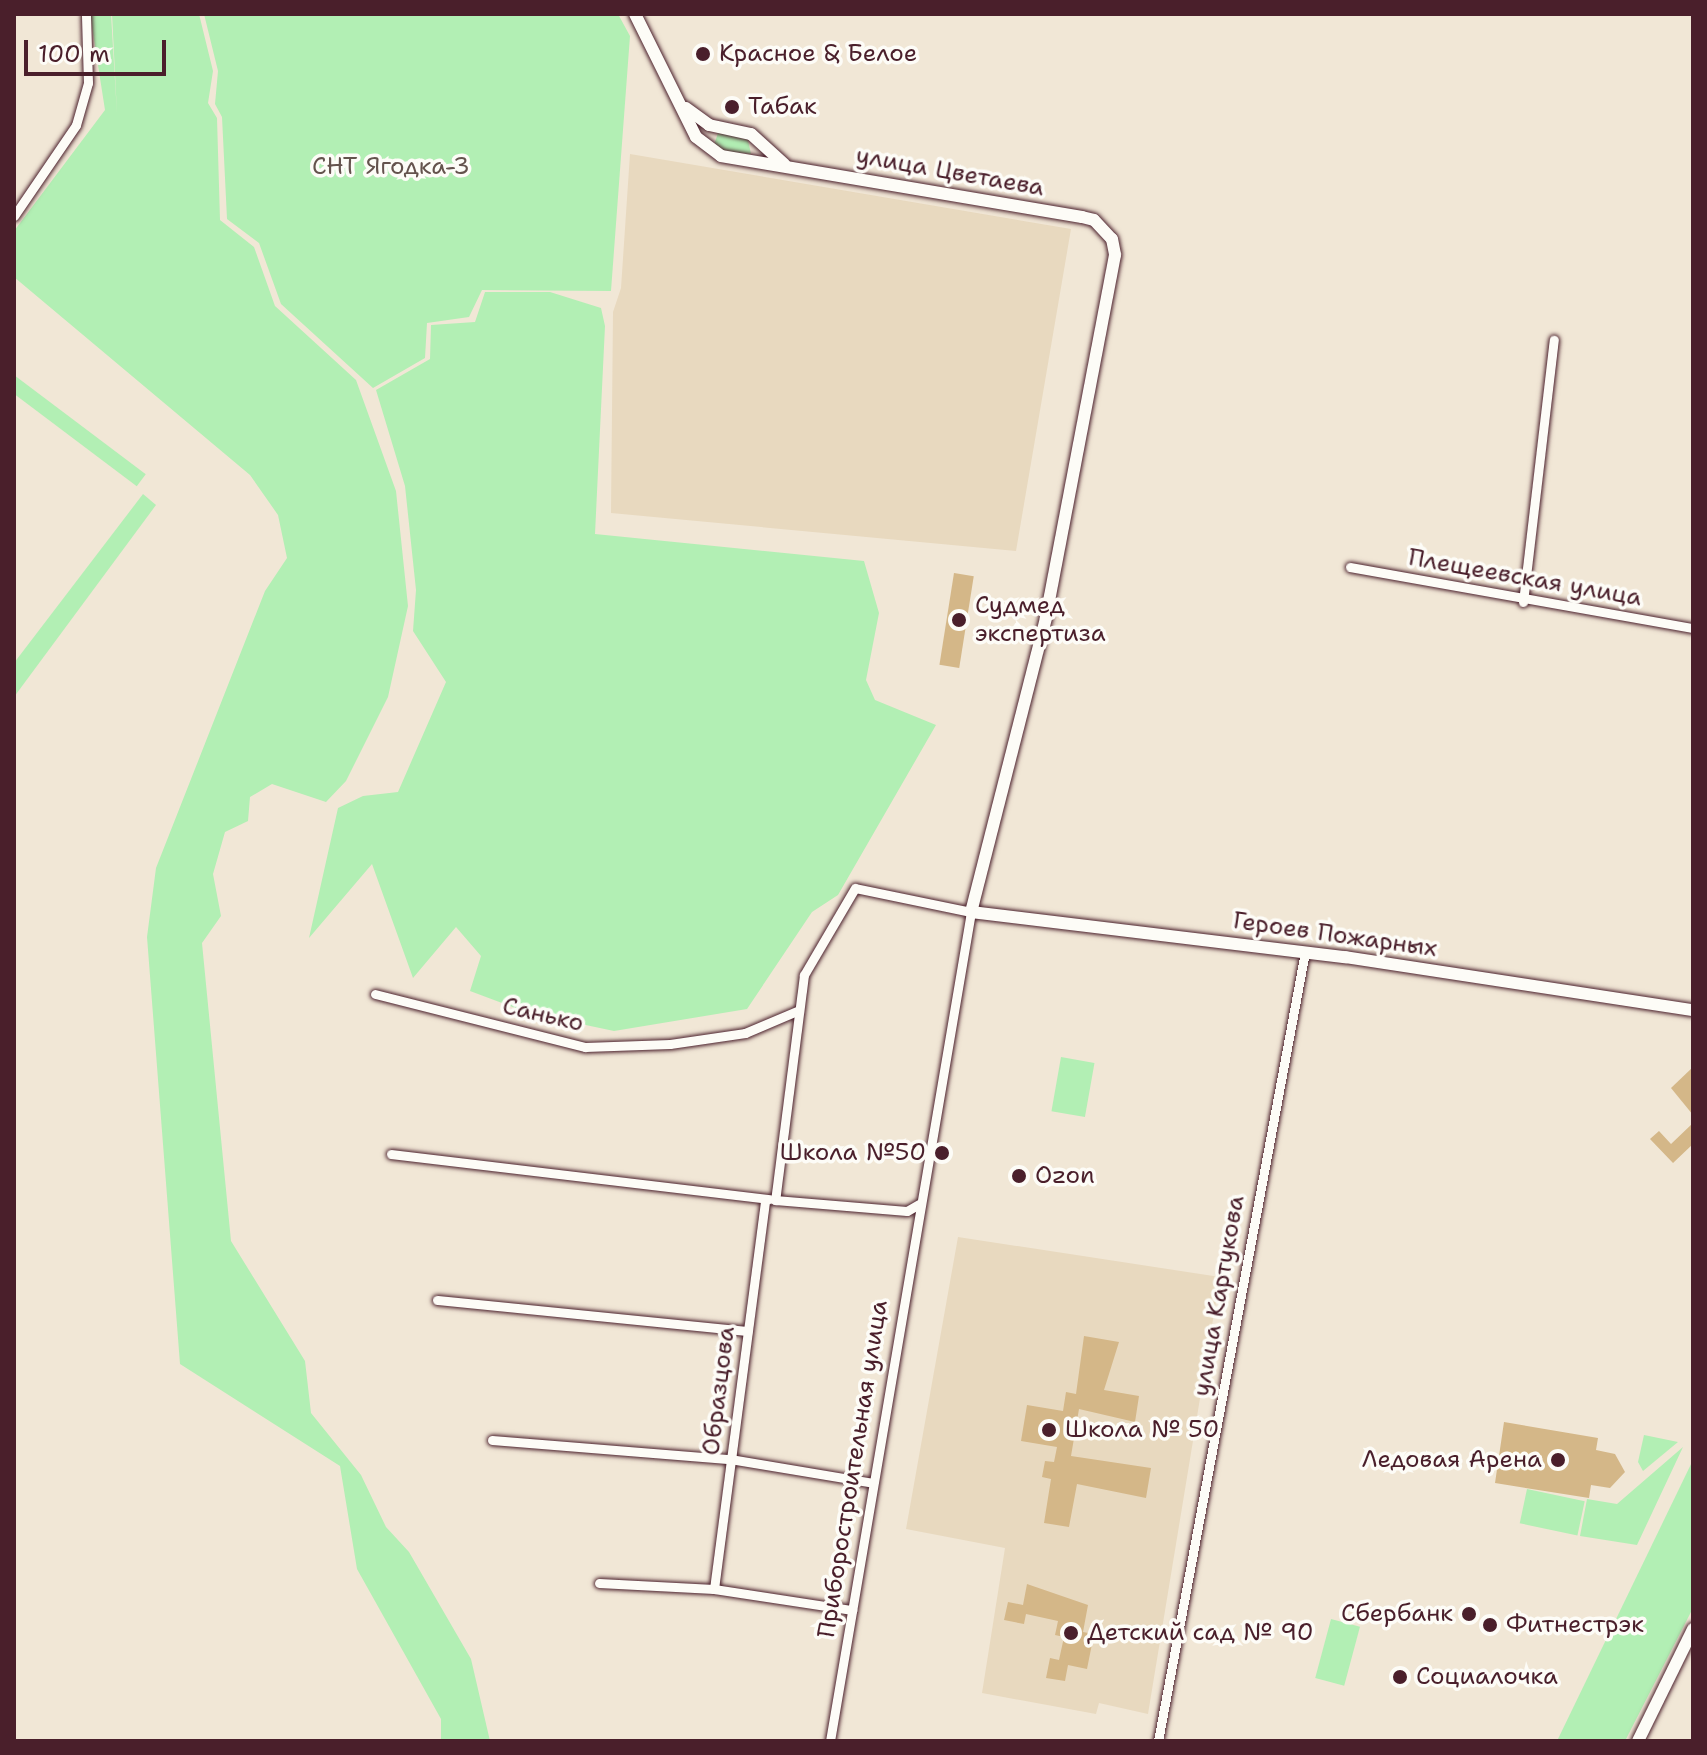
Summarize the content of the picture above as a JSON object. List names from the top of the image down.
{
  "streets": {
    "main road": ["улица Цветаева", "Героев Пожарных", "Приборостроительная улица"],
    "street": [
      "Плещеевская улица",
      "Санько",
      "улица Картукова",
      "Образцова"
    ]
  },
  "crossings": [
    ["улица Цветаева", "Приборостроительная улица"],
    ["Героев Пожарных", "улица Картукова"],
    ["Героев Пожарных", "Приборостроительная улица"]
  ],
  "parks": ["СНТ Ягодка-3"],
  "places": [
    "Красное & Белое",
    "Табак",
    "Судмед экспертиза",
    "Школа №50",
    "Ozon",
    "Школа № 50",
    "Ледовая Арена",
    "Сбербанк",
    "Фитнестрэк",
    "Детский сад № 90",
    "Социалочка"
  ],
  "scale_bar": "100 m"
}
